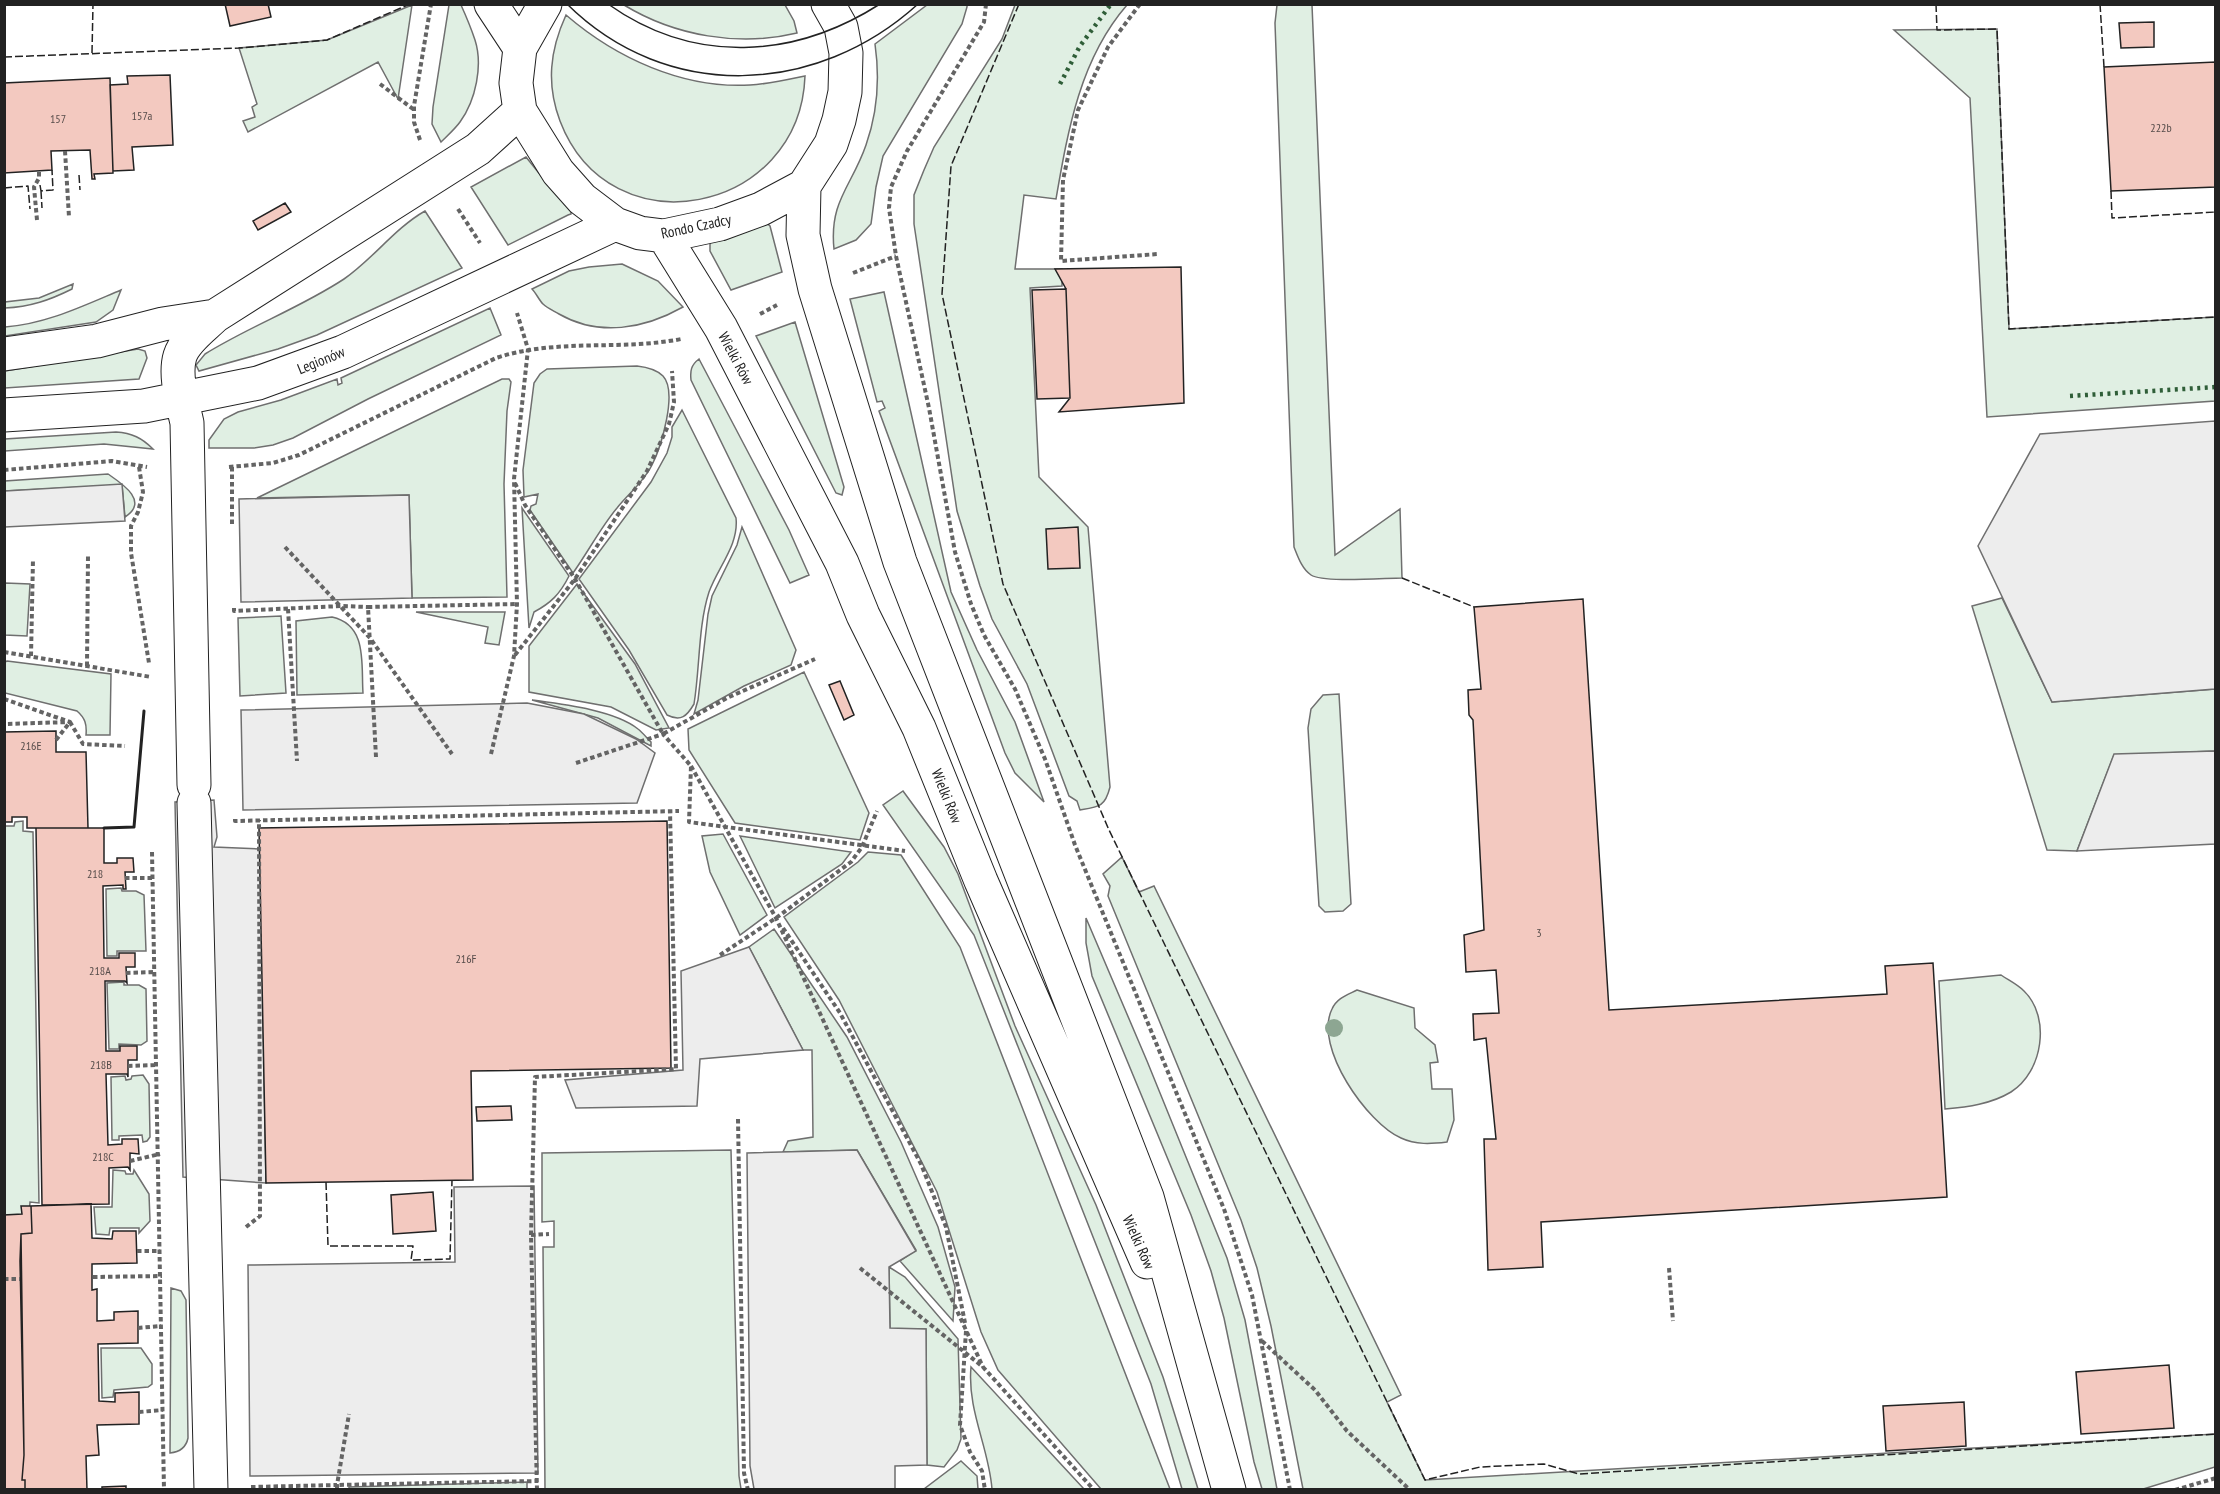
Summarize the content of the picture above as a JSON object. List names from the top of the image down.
{
  "streets": {
    "street": ["Rondo Czadcy", "Wielki Rów", "Legionów"]
  },
  "crossings": [
    ["Rondo Czadcy", "Wielki Rów"],
    ["Rondo Czadcy", "Legionów"]
  ],
  "house_numbers": [
    "157a",
    "157",
    "222b",
    "216E",
    "218",
    "3",
    "216F",
    "218A",
    "218B",
    "218C"
  ]
}
